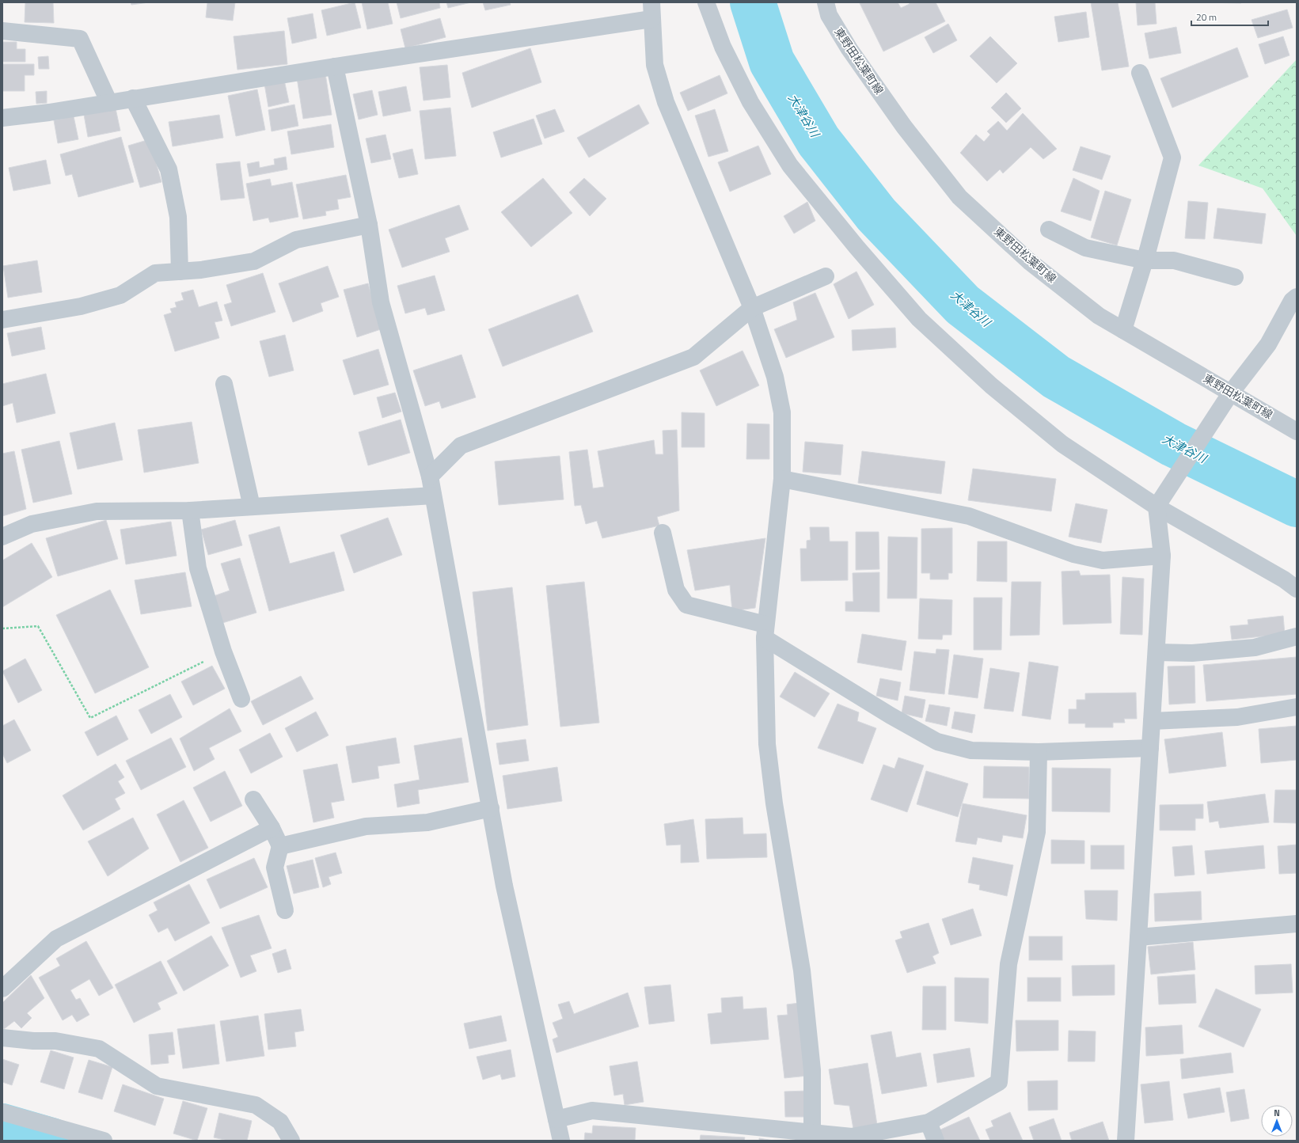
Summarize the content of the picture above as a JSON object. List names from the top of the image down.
{
  "streets": {
    "street": ["東野田松葉町線"]
  },
  "water": ["大津谷川"],
  "scale_bar": "20 m",
  "north": "top"
}
